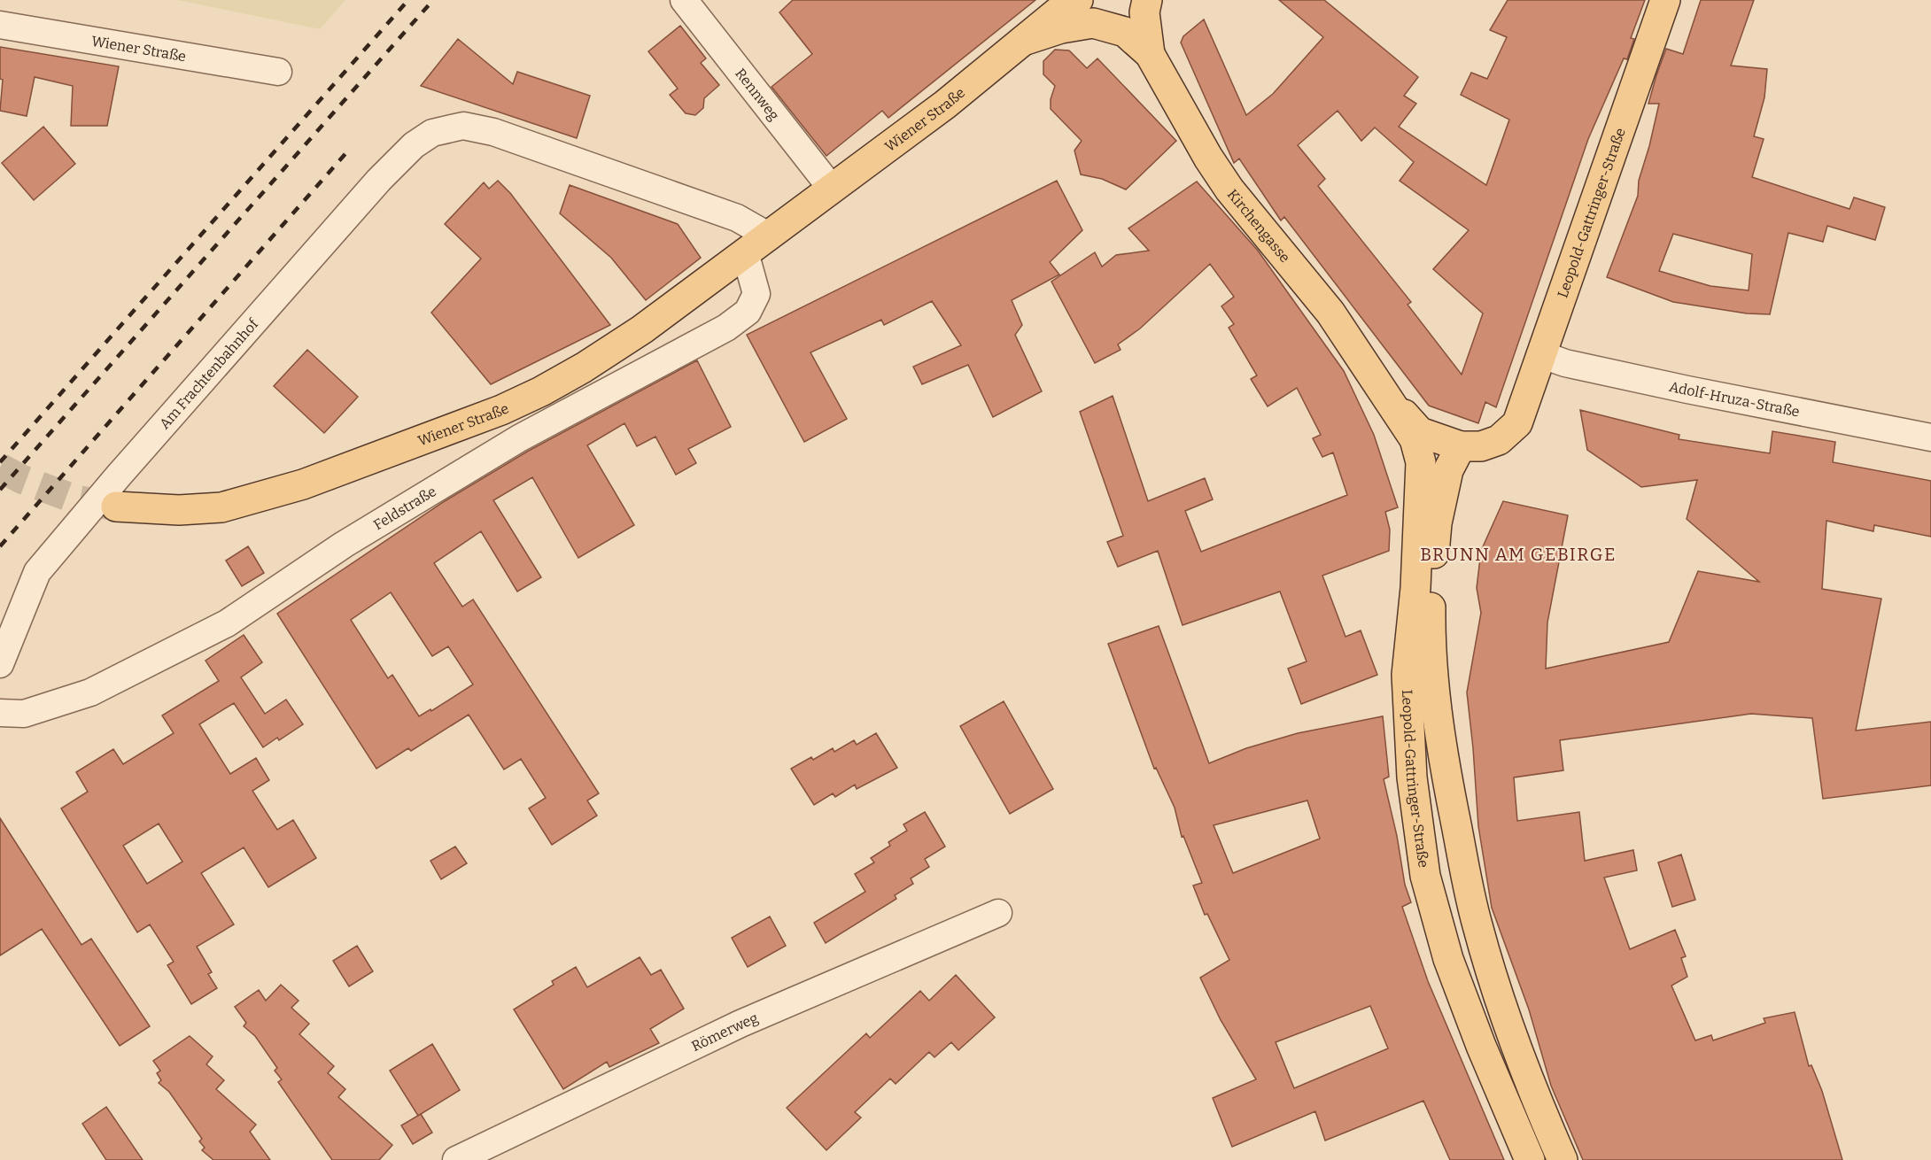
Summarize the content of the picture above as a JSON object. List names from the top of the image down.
{
  "streets": {
    "main road": ["Wiener Straße", "Leopold-Gattringer-Straße", "Kirchengasse"],
    "street": [
      "Rennweg",
      "Am Frachtenbahnhof",
      "Adolf-Hruza-Straße",
      "Feldstraße",
      "Römerweg"
    ]
  },
  "crossings": [
    ["Wiener Straße", "Rennweg"],
    ["Wiener Straße", "Kirchengasse"],
    ["Wiener Straße", "Am Frachtenbahnhof"],
    ["Wiener Straße", "Feldstraße"],
    ["Leopold-Gattringer-Straße", "Kirchengasse"],
    ["Leopold-Gattringer-Straße", "Adolf-Hruza-Straße"]
  ],
  "districts": ["BRUNN AM GEBIRGE"]
}
